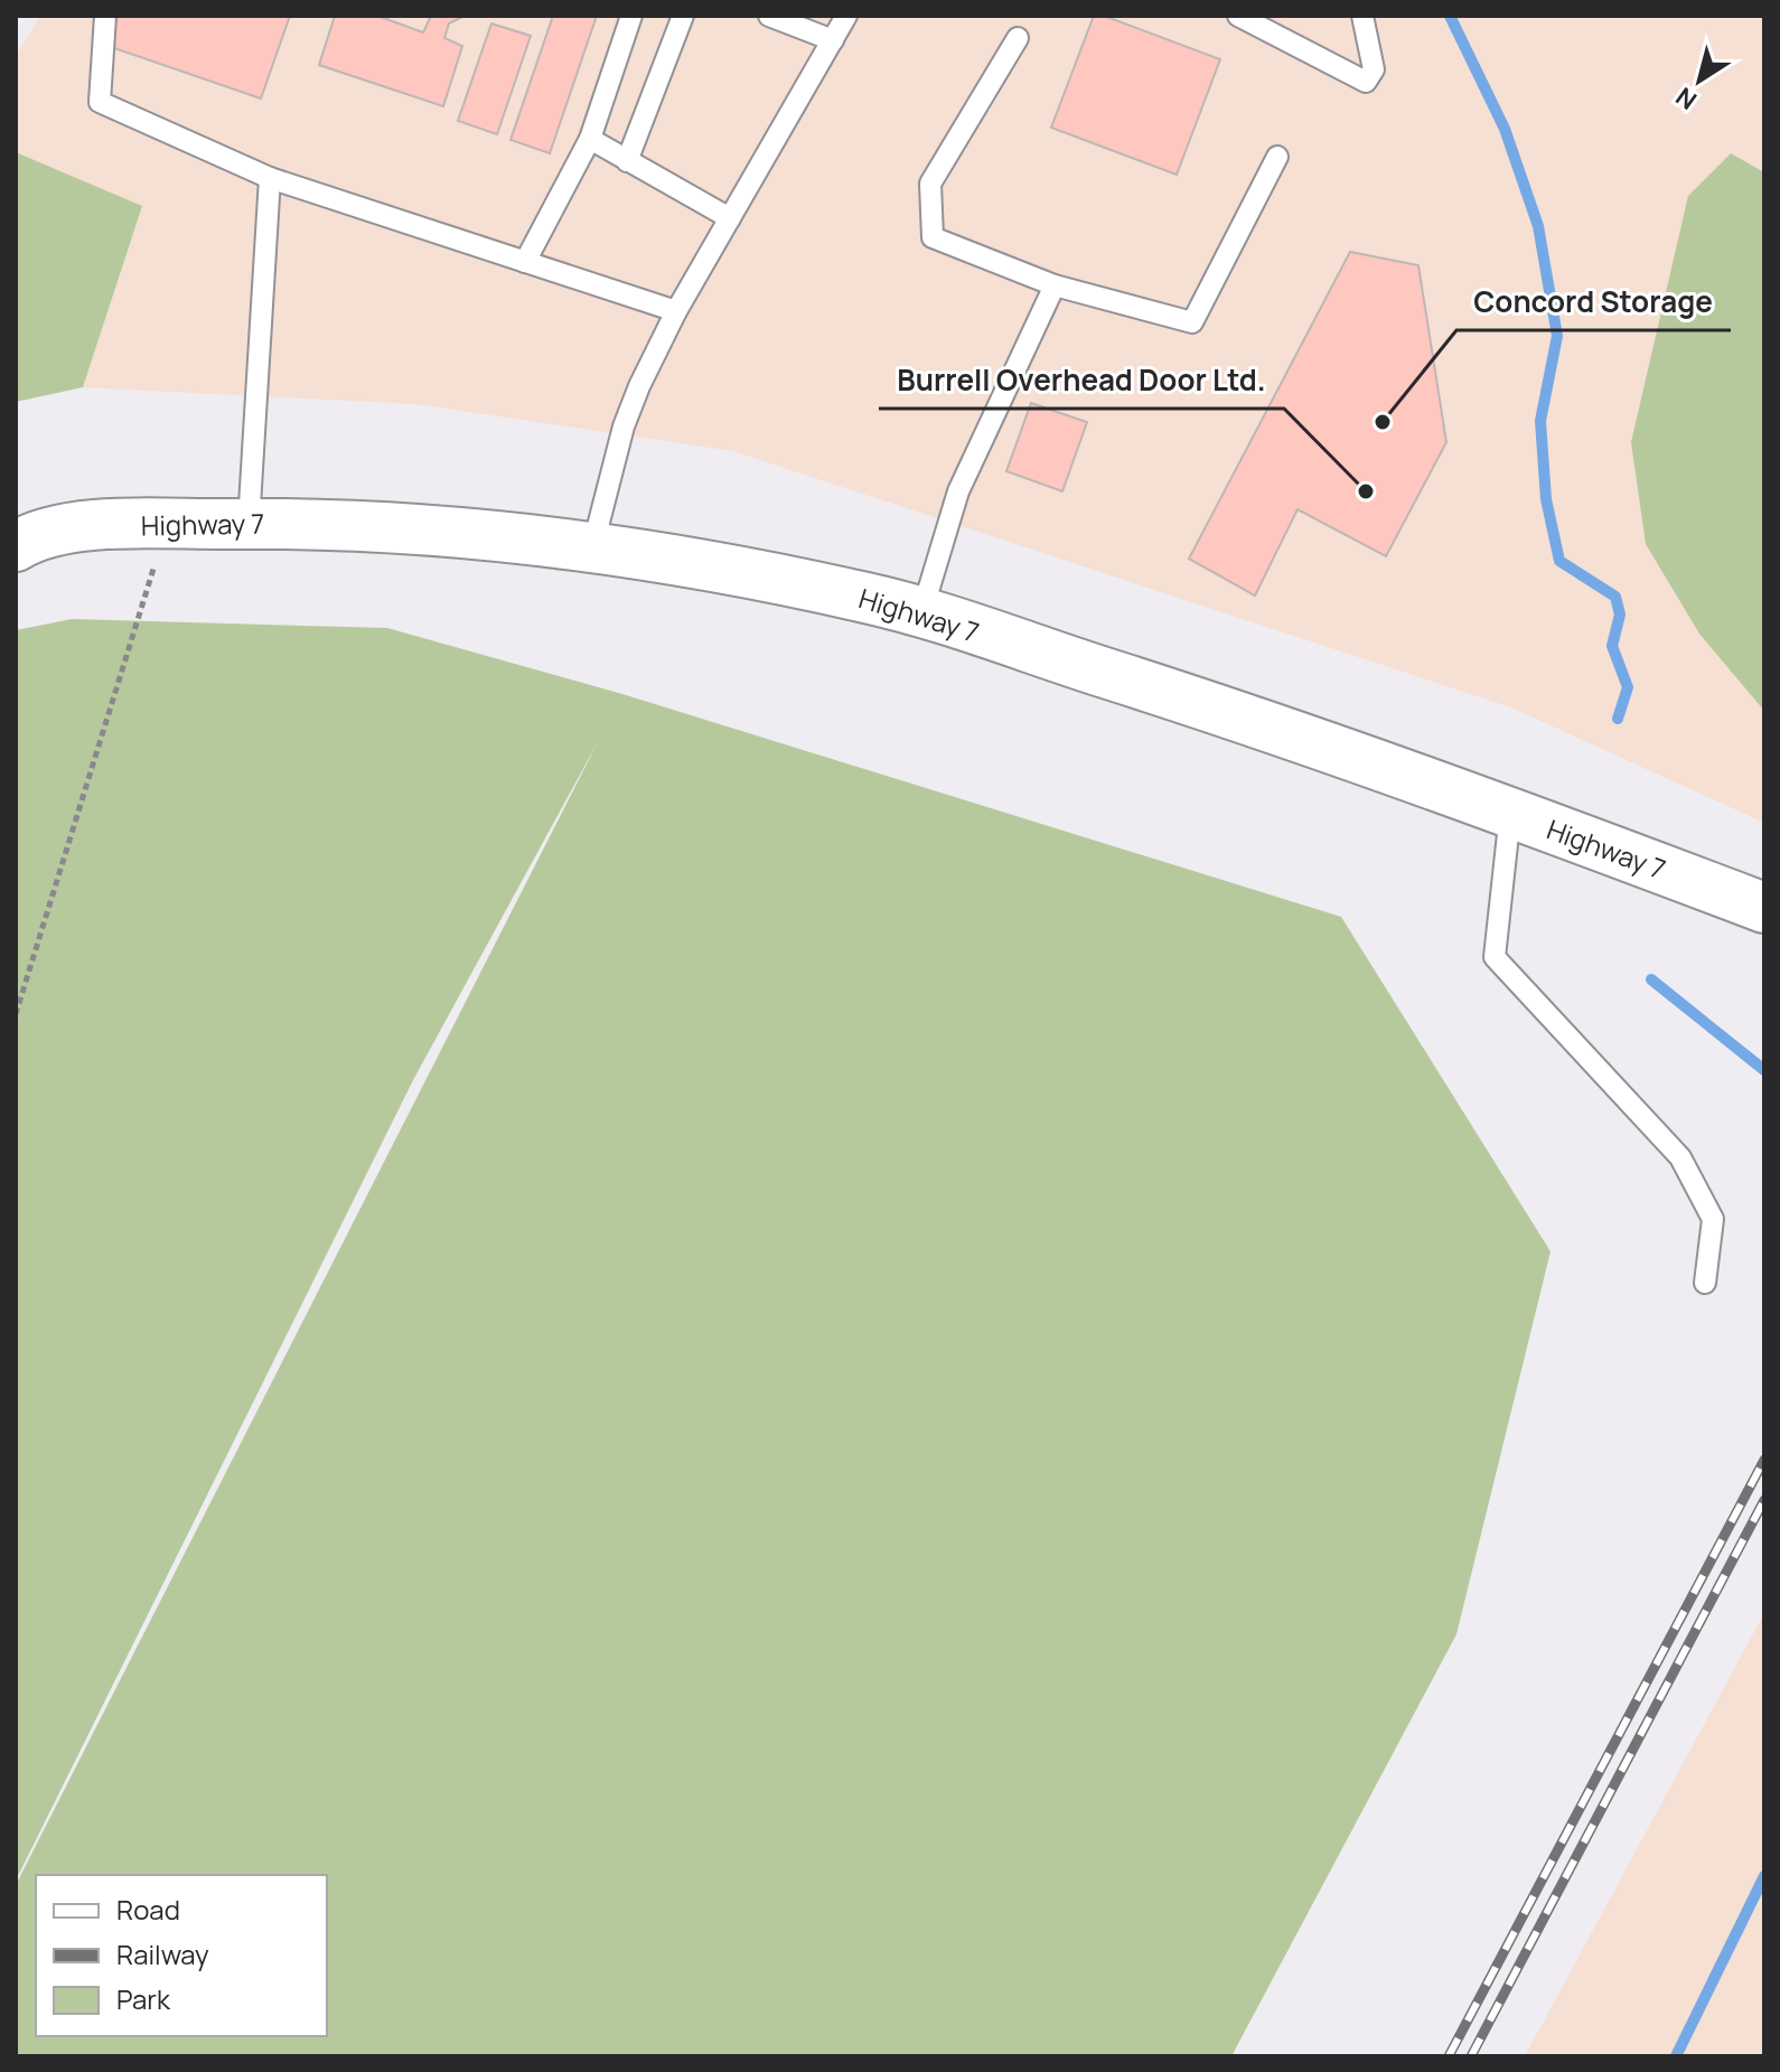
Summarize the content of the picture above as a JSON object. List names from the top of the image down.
{
  "streets": {
    "main road": ["Highway 7"]
  },
  "places": ["Concord Storage", "Burrell Overhead Door Ltd."],
  "legend": ["Road", "Railway", "Park"],
  "north": "bottom left"
}
